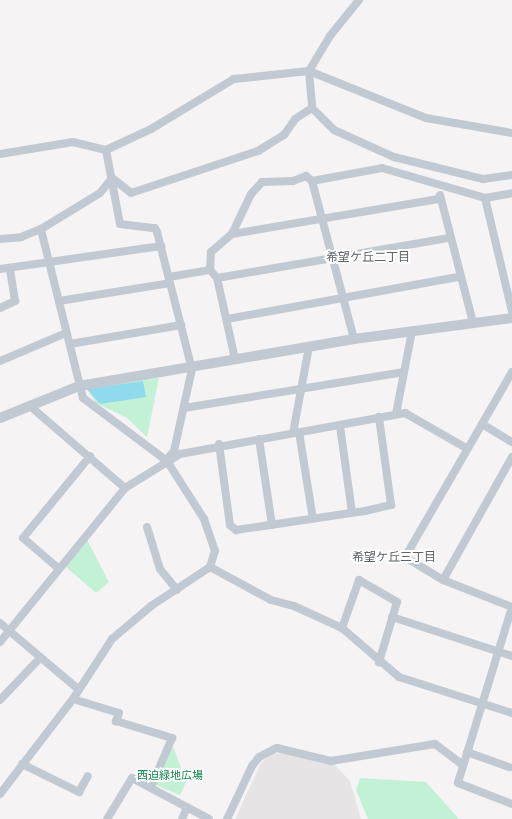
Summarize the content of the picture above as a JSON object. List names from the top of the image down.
{
  "districts": ["希望ケ丘二丁目", "希望ケ丘三丁目"],
  "parks": ["西迫緑地広場"]
}
